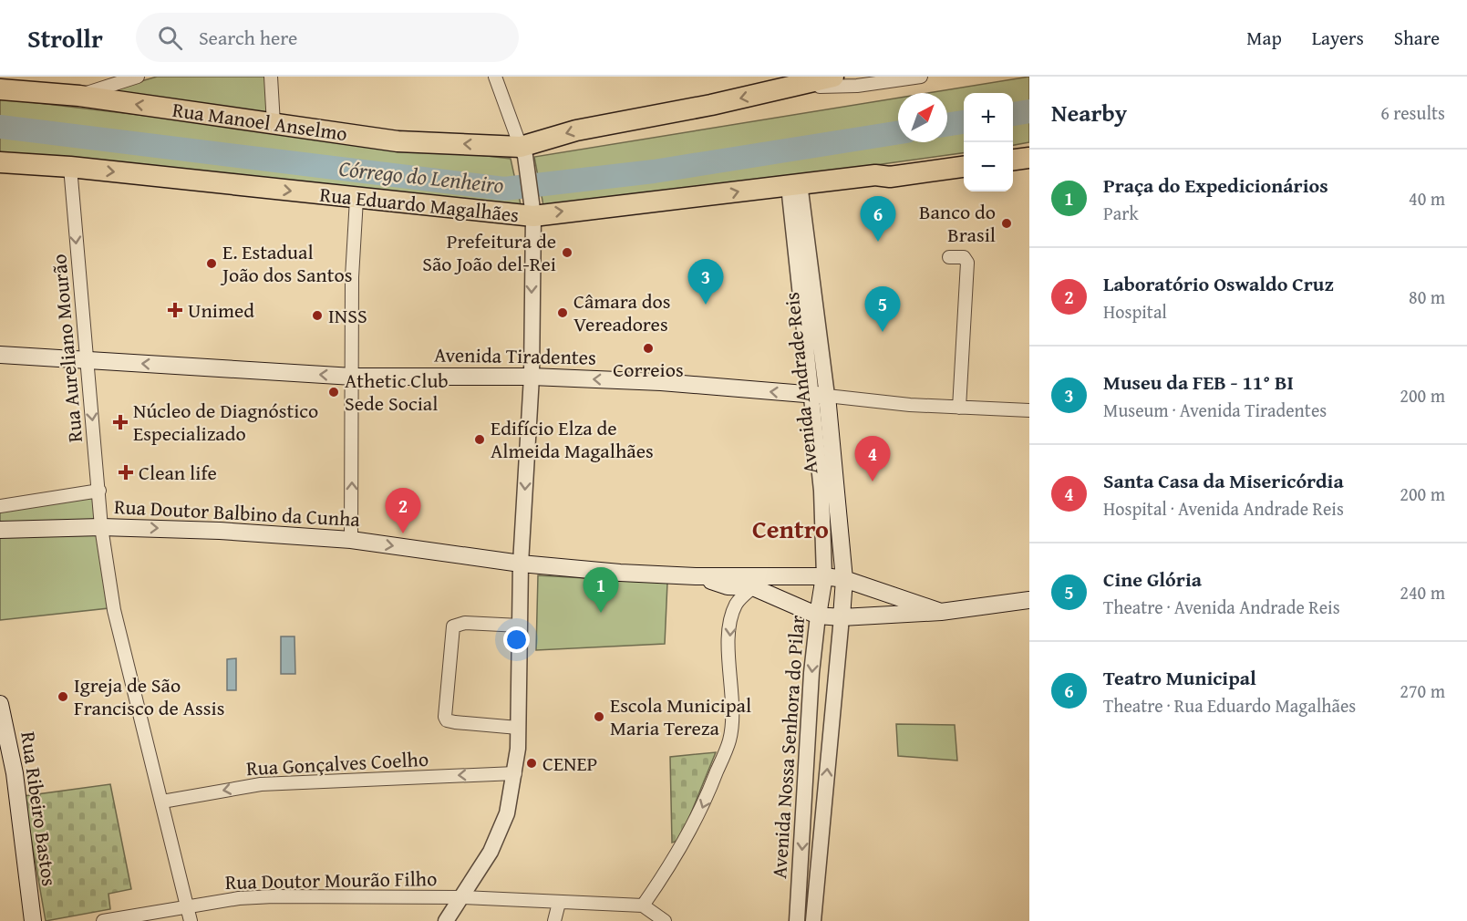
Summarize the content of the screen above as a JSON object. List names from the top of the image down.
{
  "streets": {
    "highway": ["Rua Manoel Anselmo", "Rua Eduardo Magalhães"],
    "main road": [
      "Avenida Tiradentes",
      "Avenida Andrade Reis",
      "Rua Doutor Balbino da Cunha",
      "Avenida Nossa Senhora do Pilar",
      "Rua Ribeiro Bastos"
    ],
    "street": ["Rua Aureliano Mourão", "Rua Gonçalves Coelho", "Rua Doutor Mourão Filho"]
  },
  "crossings": [
    ["Rua Eduardo Magalhães", "Rua Aureliano Mourão"],
    ["Rua Eduardo Magalhães", "Avenida Andrade Reis"],
    ["Rua Aureliano Mourão", "Avenida Tiradentes"],
    ["Rua Aureliano Mourão", "Rua Doutor Balbino da Cunha"],
    ["Rua Aureliano Mourão", "Rua Gonçalves Coelho"],
    ["Rua Aureliano Mourão", "Rua Doutor Mourão Filho"],
    ["Avenida Tiradentes", "Avenida Andrade Reis"],
    ["Avenida Andrade Reis", "Avenida Nossa Senhora do Pilar"]
  ],
  "one_way": [
    "Rua Manoel Anselmo",
    "Rua Eduardo Magalhães",
    "Rua Aureliano Mourão",
    "Avenida Tiradentes",
    "Rua Doutor Balbino da Cunha",
    "Rua Gonçalves Coelho"
  ],
  "districts": ["Centro"],
  "water": ["Córrego do Lenheiro"],
  "places": {
    "other": [
      "Banco do Brasil",
      "Prefeitura de São João del-Rei",
      "E. Estadual João dos Santos",
      "Câmara dos Vereadores",
      "INSS",
      "Correios",
      "Athetic Club Sede Social",
      "Edifício Elza de Almeida Magalhães",
      "Igreja de São Francisco de Assis",
      "Escola Municipal Maria Tereza",
      "CENEP"
    ],
    "health": ["Unimed", "Núcleo de Diagnóstico Especializado", "Clean life"]
  },
  "north": "top right",
  "page": {
    "header": "Strollr",
    "search": "Search here",
    "nav": ["Map", "Layers", "Share"],
    "heading": ["Nearby", "6 results"],
    "map_buttons": ["+", "−"],
    "list": [
      {
        "mark": "1",
        "name": "Praça do Expedicionários",
        "note": "Park",
        "value": "40 m"
      },
      {
        "mark": "2",
        "name": "Laboratório Oswaldo Cruz",
        "note": "Hospital",
        "value": "80 m"
      },
      {
        "mark": "3",
        "name": "Museu da FEB - 11° BI",
        "note": "Museum · Avenida Tiradentes",
        "value": "200 m"
      },
      {
        "mark": "4",
        "name": "Santa Casa da Misericórdia",
        "note": "Hospital · Avenida Andrade Reis",
        "value": "200 m"
      },
      {
        "mark": "5",
        "name": "Cine Glória",
        "note": "Theatre · Avenida Andrade Reis",
        "value": "240 m"
      },
      {
        "mark": "6",
        "name": "Teatro Municipal",
        "note": "Theatre · Rua Eduardo Magalhães",
        "value": "270 m"
      }
    ],
    "pins": [
      "6",
      "3",
      "5",
      "4",
      "2",
      "1"
    ]
  }
}
